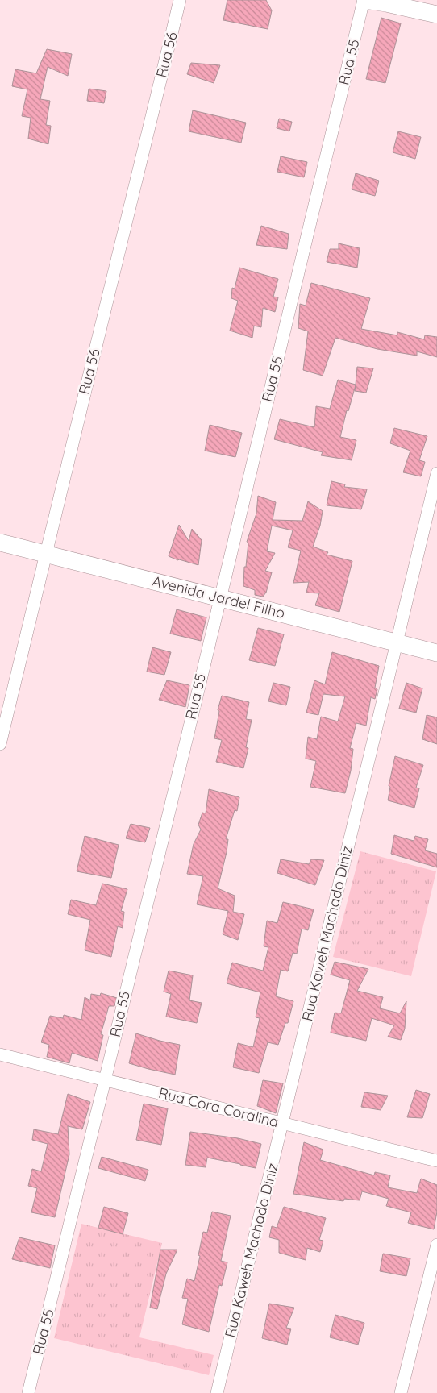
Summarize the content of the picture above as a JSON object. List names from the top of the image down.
{
  "streets": {
    "main road": ["Avenida Jardel Filho"],
    "street": [
      "Rua 56",
      "Rua 55",
      "Rua Kaweh Machado Diniz",
      "Rua Cora Coralina"
    ]
  },
  "crossings": [
    ["Rua 56", "Avenida Jardel Filho"],
    ["Rua 55", "Avenida Jardel Filho"],
    ["Rua 55", "Rua Cora Coralina"],
    ["Avenida Jardel Filho", "Rua Kaweh Machado Diniz"],
    ["Rua Kaweh Machado Diniz", "Rua Cora Coralina"]
  ]
}
